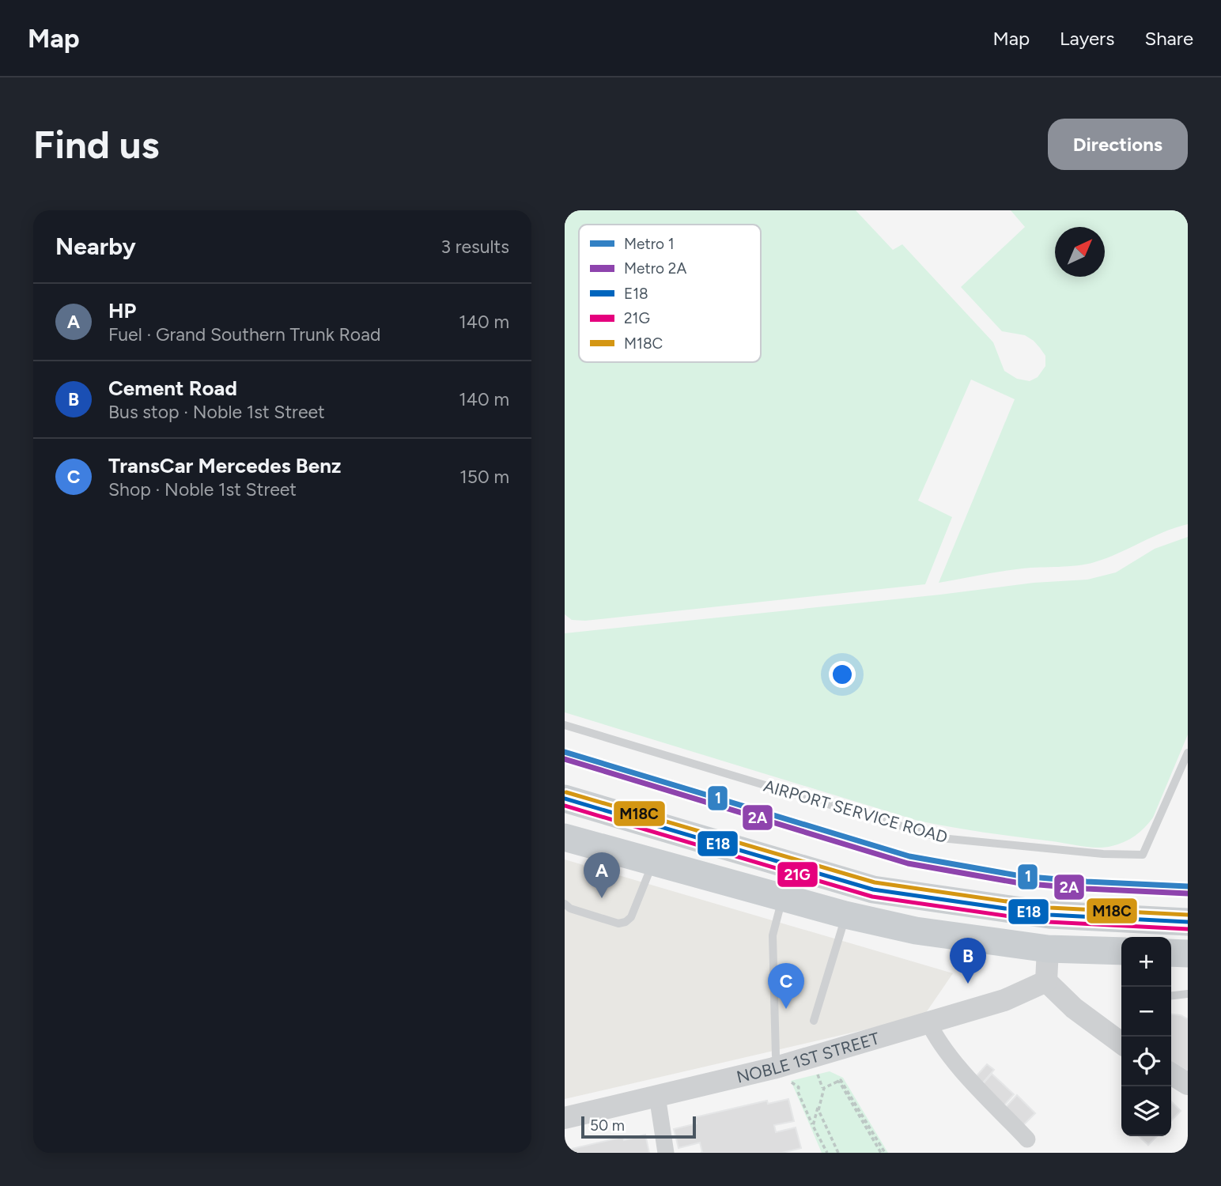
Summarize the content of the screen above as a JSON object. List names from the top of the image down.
{
  "streets": {
    "street": ["NOBLE 1ST STREET"],
    "lane": ["AIRPORT SERVICE ROAD"]
  },
  "lines": [
    "metro line 1",
    "metro line 2A",
    "transit line M18C",
    "transit line E18",
    "transit line 21G"
  ],
  "legend": [
    "Metro 1",
    "Metro 2A",
    "E18",
    "21G",
    "M18C"
  ],
  "scale_bar": "50 m",
  "north": "top right",
  "page": {
    "header": "Map",
    "nav": ["Map", "Layers", "Share"],
    "buttons": "Directions",
    "title": "Find us",
    "heading": ["Nearby", "3 results"],
    "list": [
      {
        "mark": "A",
        "name": "HP",
        "note": "Fuel · Grand Southern Trunk Road",
        "value": "140 m"
      },
      {
        "mark": "B",
        "name": "Cement Road",
        "note": "Bus stop · Noble 1st Street",
        "value": "140 m"
      },
      {
        "mark": "C",
        "name": "TransCar Mercedes Benz",
        "note": "Shop · Noble 1st Street",
        "value": "150 m"
      }
    ],
    "pins": ["A", "B", "C"],
    "map_buttons": ["+", "−"],
    "scale": "50 m"
  }
}
